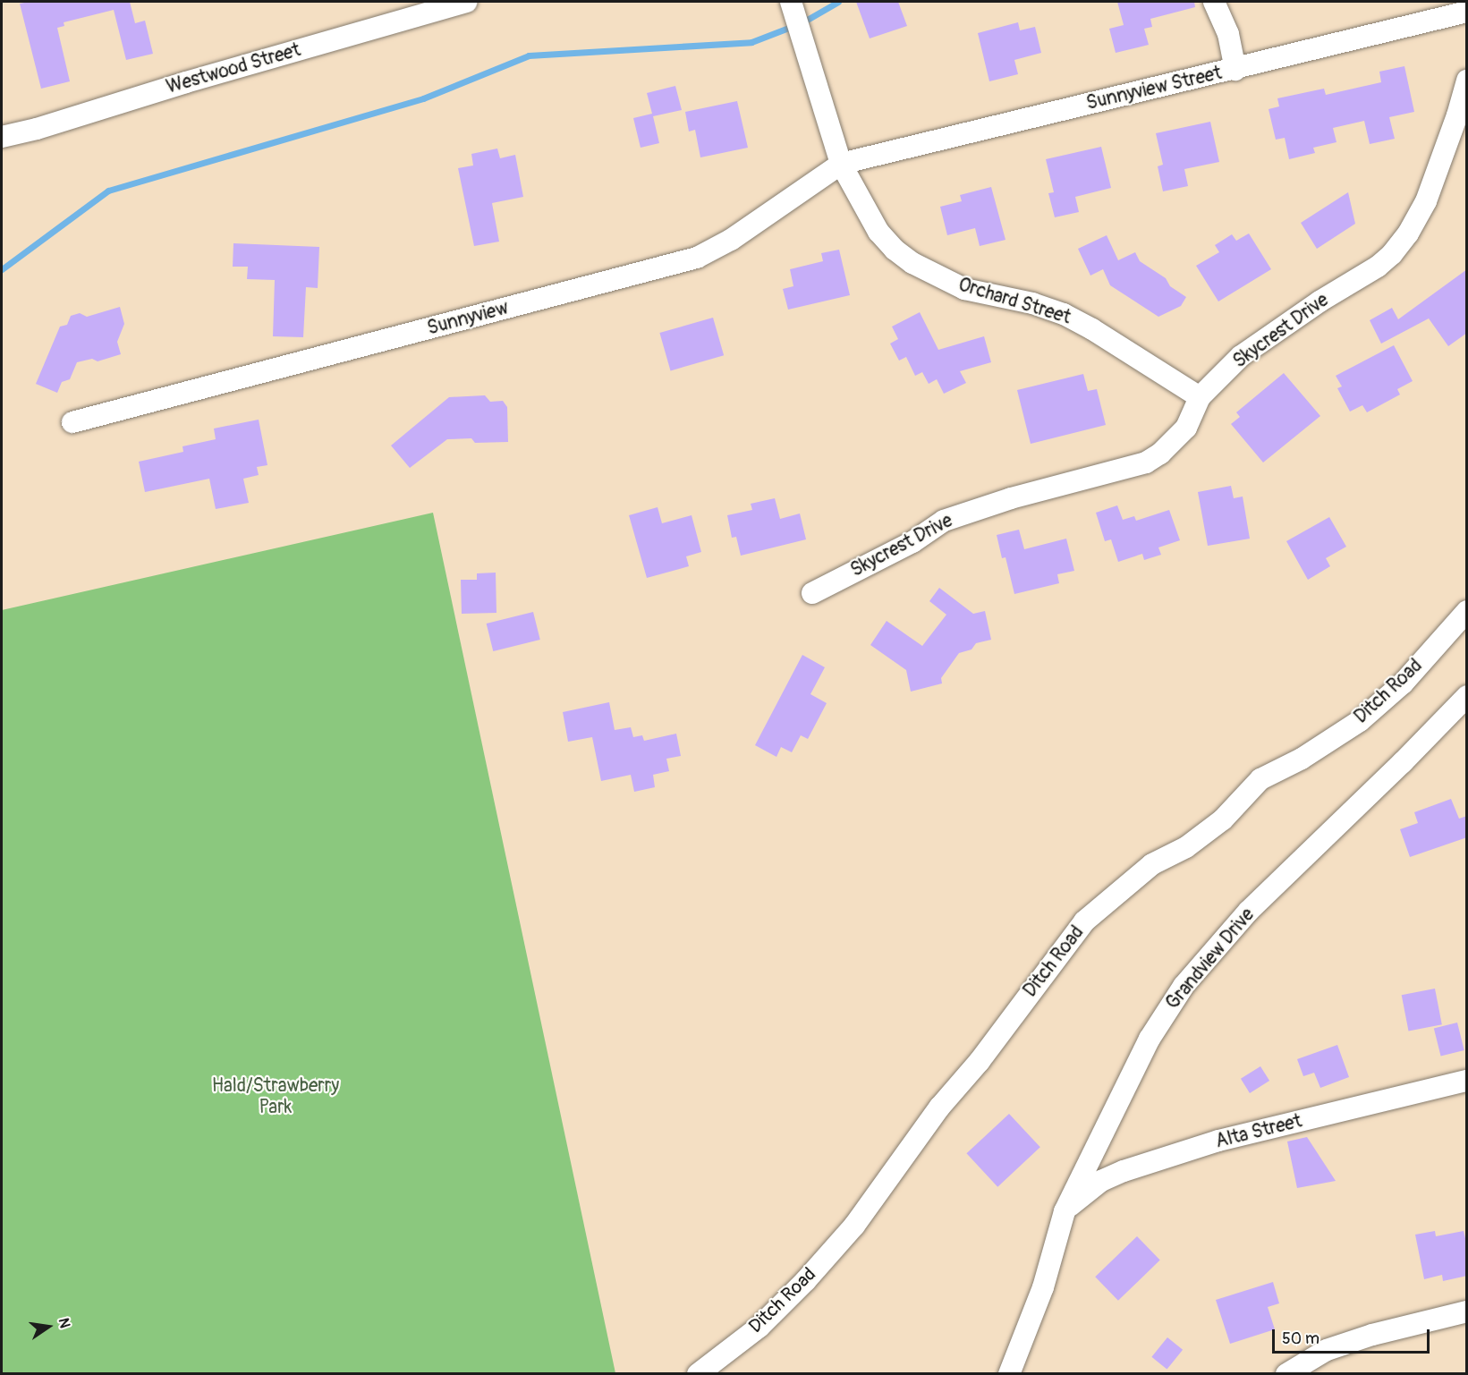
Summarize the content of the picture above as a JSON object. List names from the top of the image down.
{
  "streets": {
    "street": [
      "Westwood Street",
      "Sunnyview Street",
      "Orchard Street",
      "Sunnyview",
      "Skycrest Drive",
      "Ditch Road",
      "Grandview Drive",
      "Alta Street"
    ]
  },
  "crossings": [
    ["Sunnyview Street", "Orchard Street"],
    ["Sunnyview Street", "Sunnyview"],
    ["Orchard Street", "Sunnyview"],
    ["Orchard Street", "Skycrest Drive"],
    ["Grandview Drive", "Alta Street"]
  ],
  "parks": ["Hald/Strawberry Park"],
  "scale_bar": "50 m",
  "north": "right"
}
